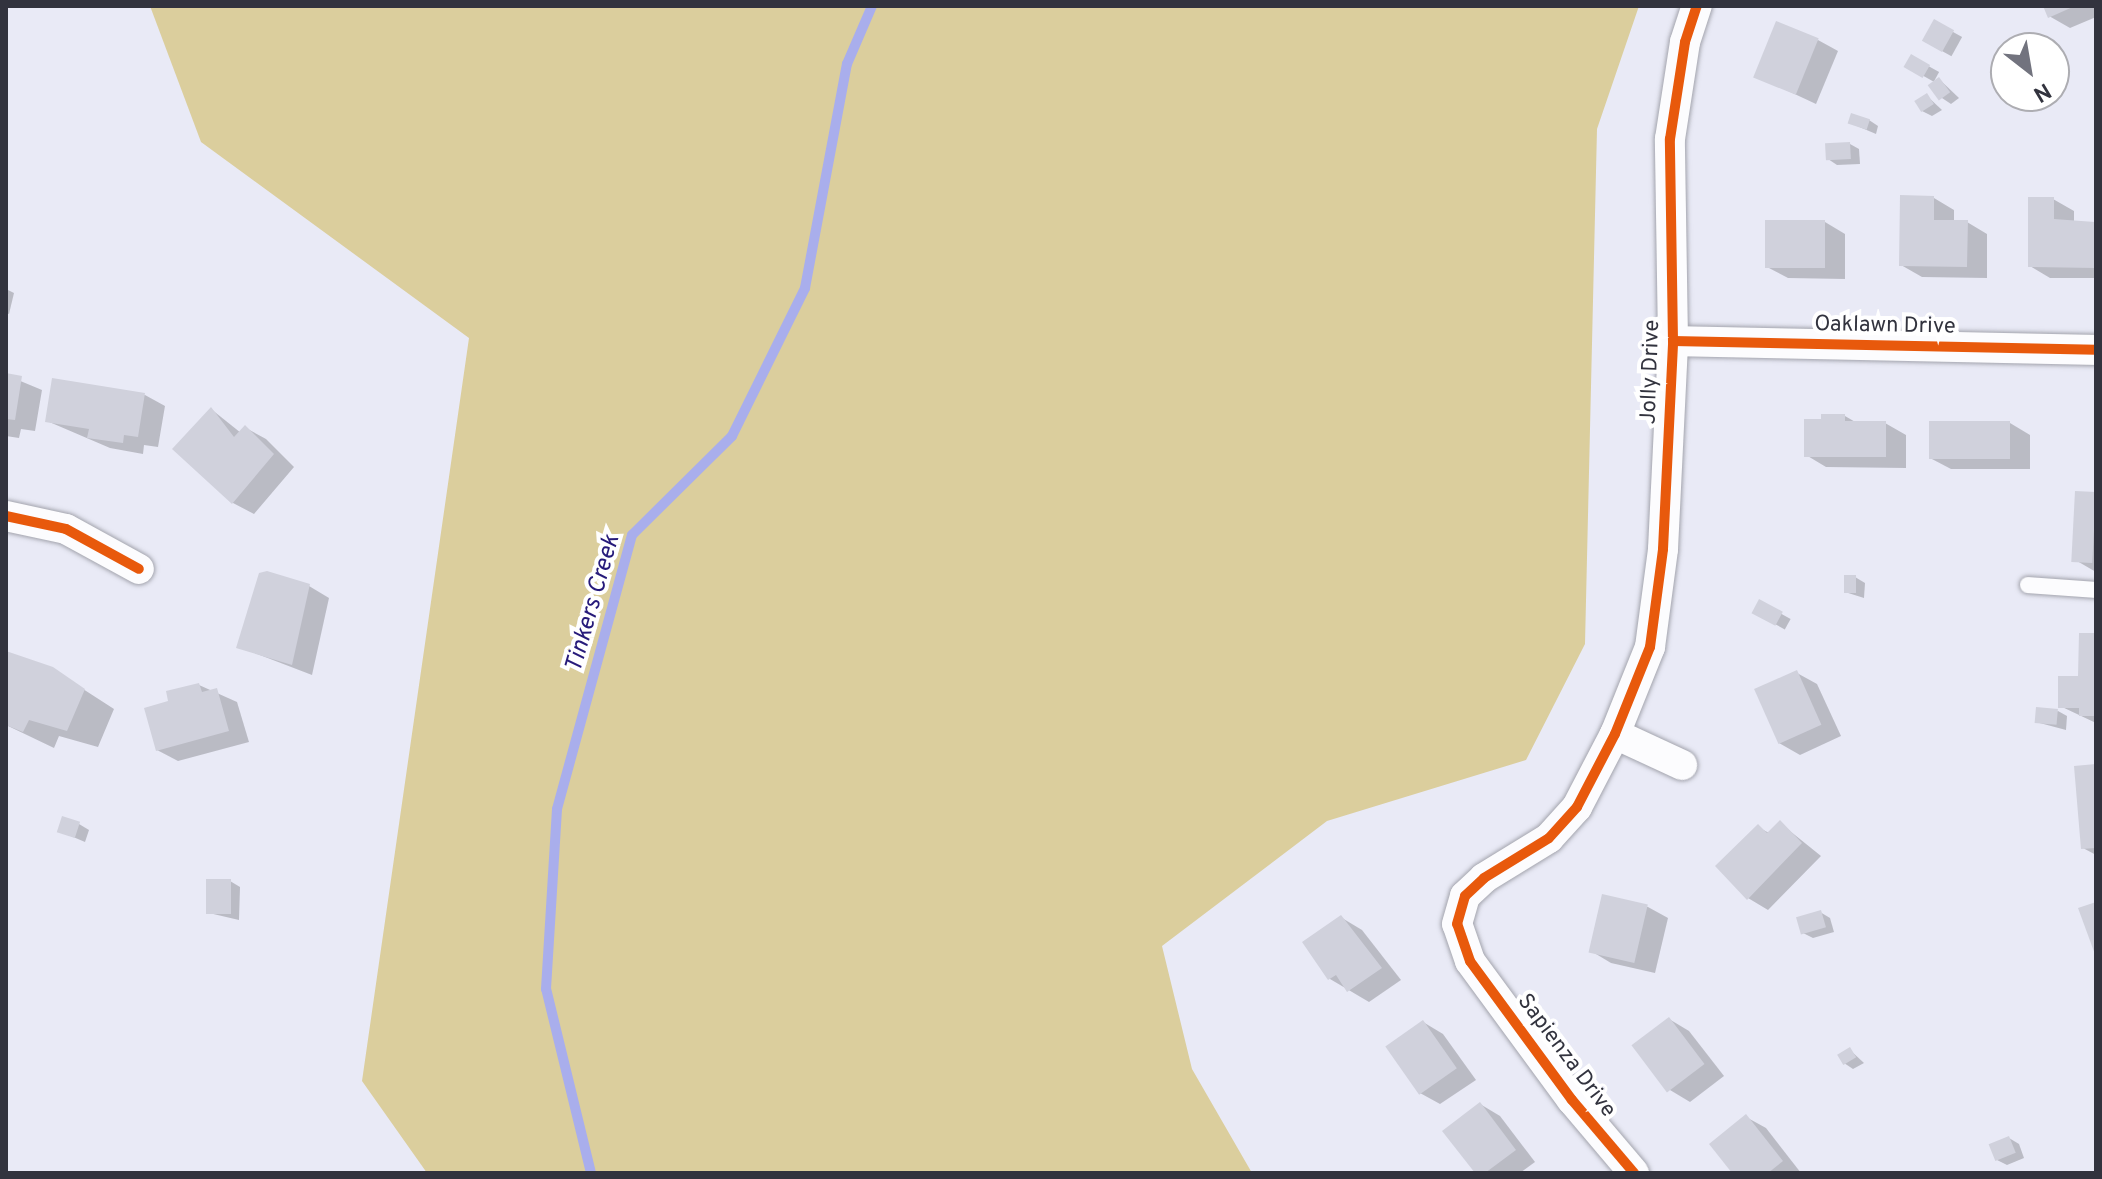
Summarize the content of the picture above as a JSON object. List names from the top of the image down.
{
  "streets": {
    "street": ["Oaklawn Drive", "Jolly Drive", "Sapienza Drive"]
  },
  "crossings": [
    ["Oaklawn Drive", "Jolly Drive"],
    ["Jolly Drive", "Sapienza Drive"]
  ],
  "water": ["Tinkers Creek"],
  "north": "bottom right"
}
